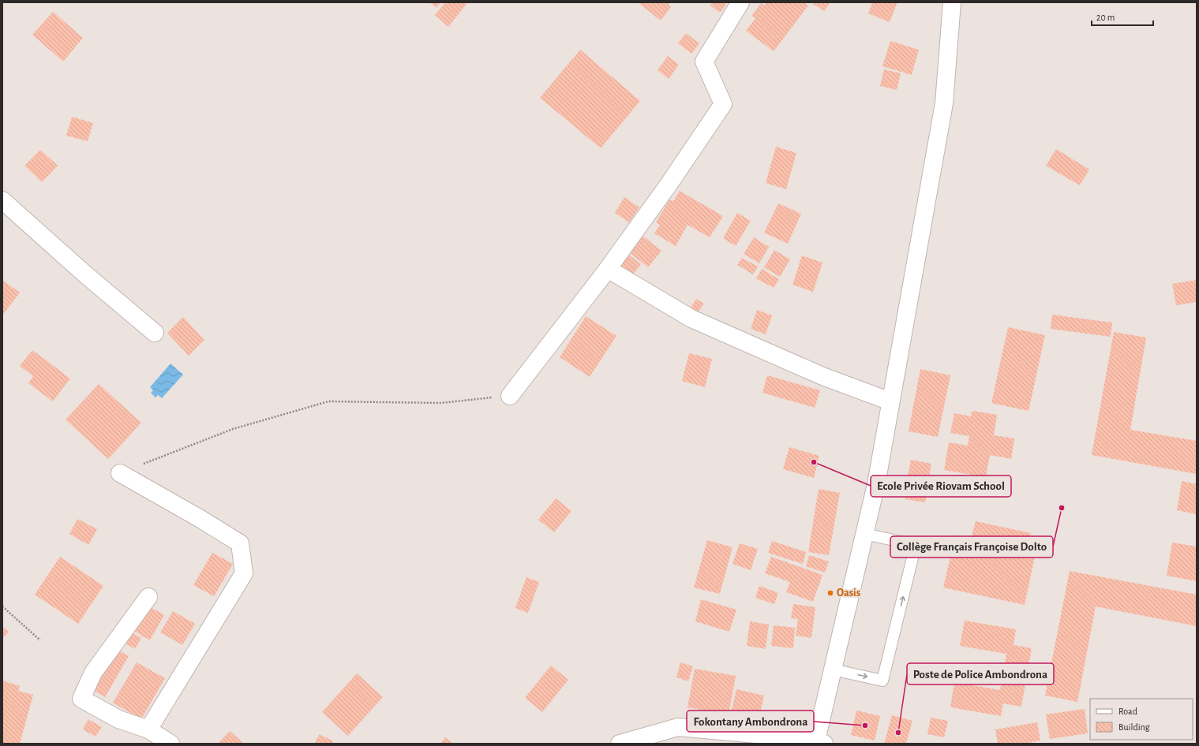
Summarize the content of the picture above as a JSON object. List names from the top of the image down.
{
  "places": [
    "Ecole Privée Riovam School",
    "Collège Français Françoise Dolto",
    "Oasis",
    "Fokontany Ambondrona",
    "Poste de Police Ambondrona"
  ],
  "legend": ["Road", "Building"],
  "scale_bar": "20 m"
}
